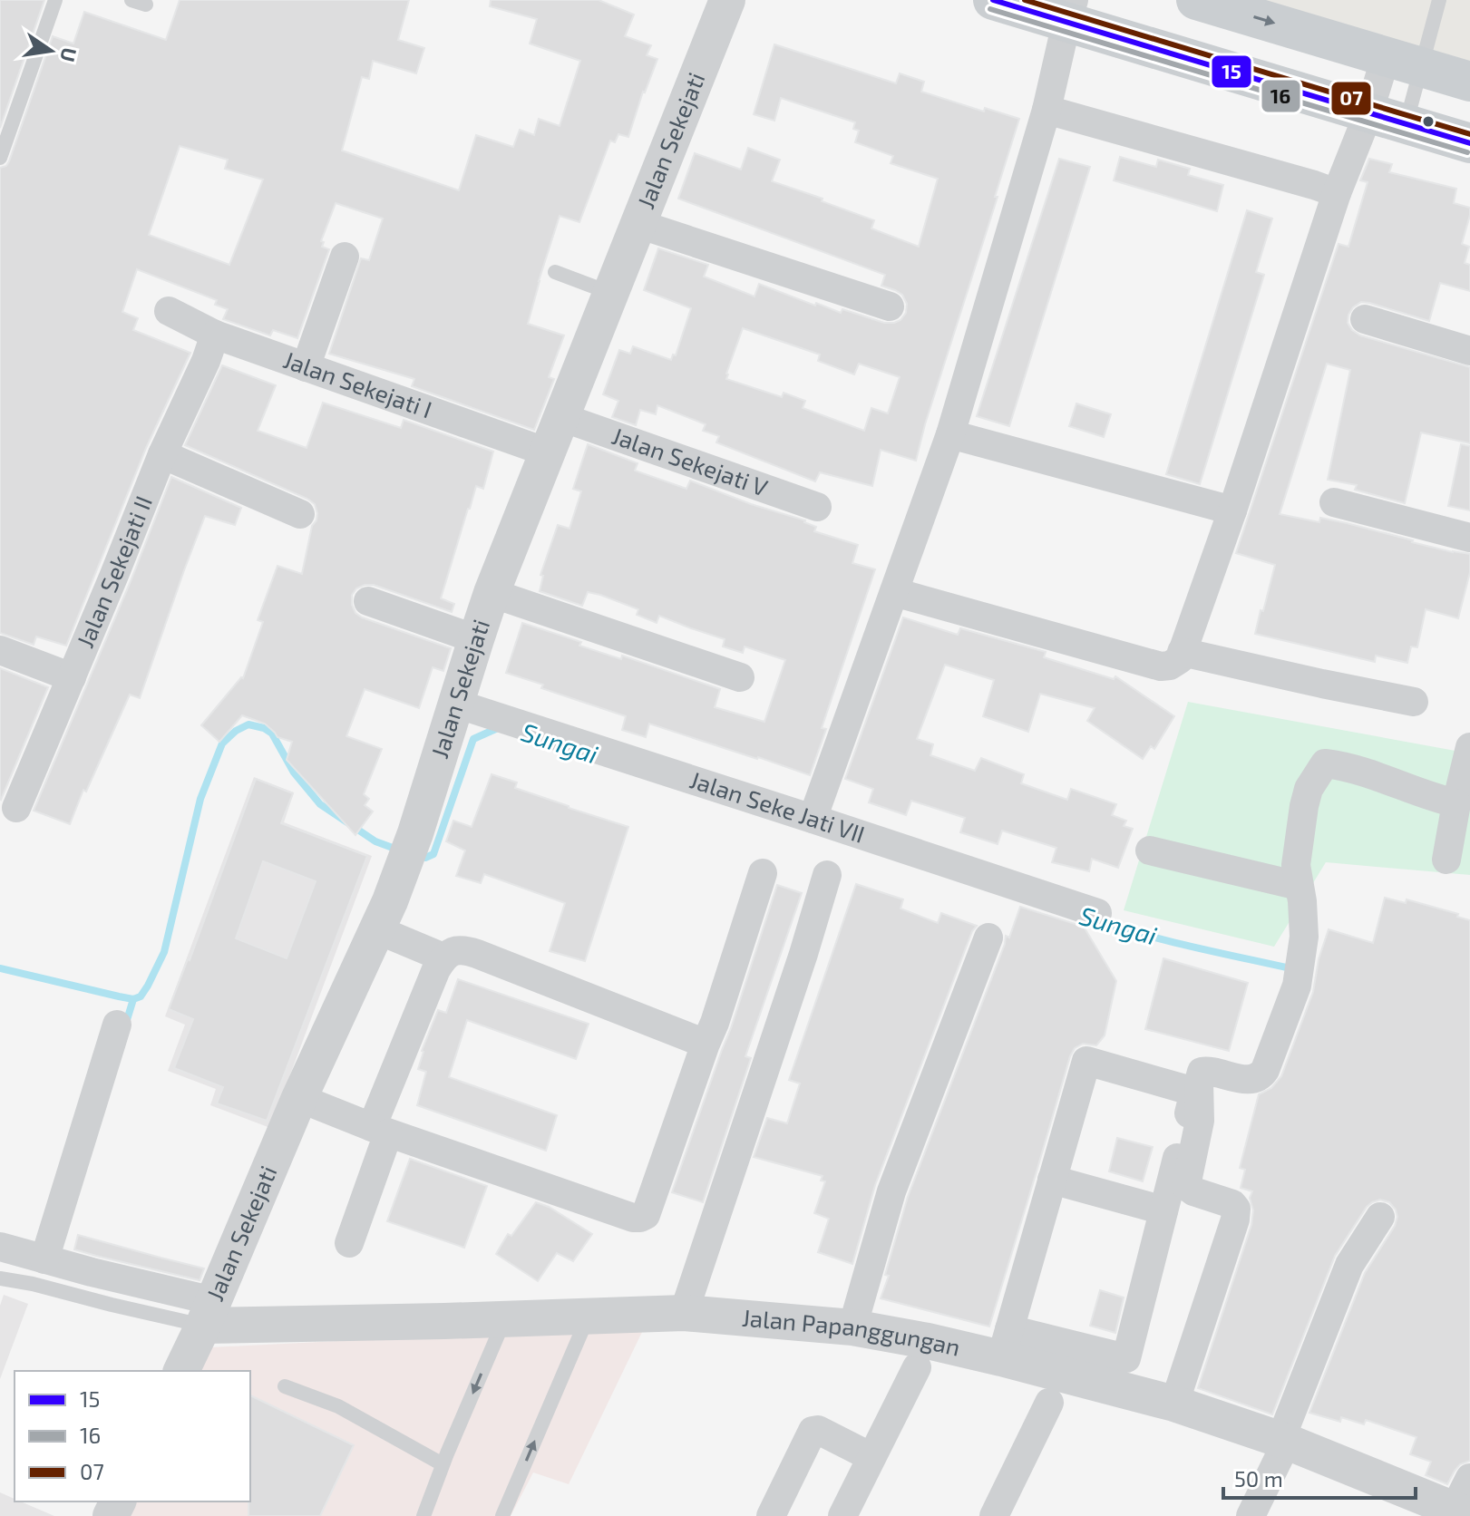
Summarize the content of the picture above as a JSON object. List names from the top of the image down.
{
  "streets": {
    "street": [
      "Jalan Sekejati",
      "Jalan Sekejati I",
      "Jalan Sekejati V",
      "Jalan Sekejati II",
      "Jalan Seke Jati VII",
      "Jalan Papanggungan"
    ]
  },
  "crossings": [
    ["Jalan Sekejati", "Jalan Sekejati I"],
    ["Jalan Sekejati", "Jalan Sekejati V"],
    ["Jalan Sekejati", "Jalan Seke Jati VII"],
    ["Jalan Sekejati", "Jalan Papanggungan"],
    ["Jalan Sekejati I", "Jalan Sekejati II"]
  ],
  "water": ["Sungai"],
  "lines": ["transit line 15", "transit line 07", "transit line 16"],
  "legend": ["15", "16", "07"],
  "scale_bar": "50 m",
  "north": "right"
}
